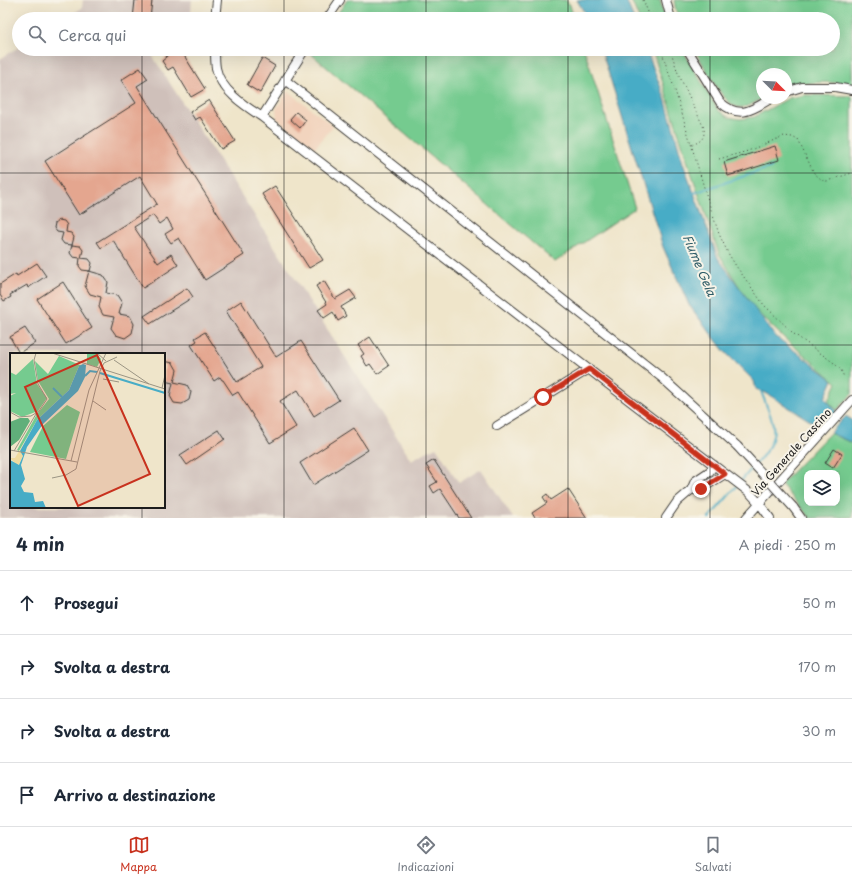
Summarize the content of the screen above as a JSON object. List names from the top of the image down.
{
  "streets": {
    "street": ["Via Generale Cascino"]
  },
  "water": ["Fiume Gela"],
  "north": "bottom right",
  "page": {
    "search": "Cerca qui",
    "heading": ["4 min", "A piedi · 250 m"],
    "list": [
      ["Prosegui", "50 m"],
      ["Svolta a destra", "170 m"],
      ["Svolta a destra", "30 m"],
      "Arrivo a destinazione"
    ],
    "nav": ["Mappa", "Indicazioni", "Salvati"]
  }
}
